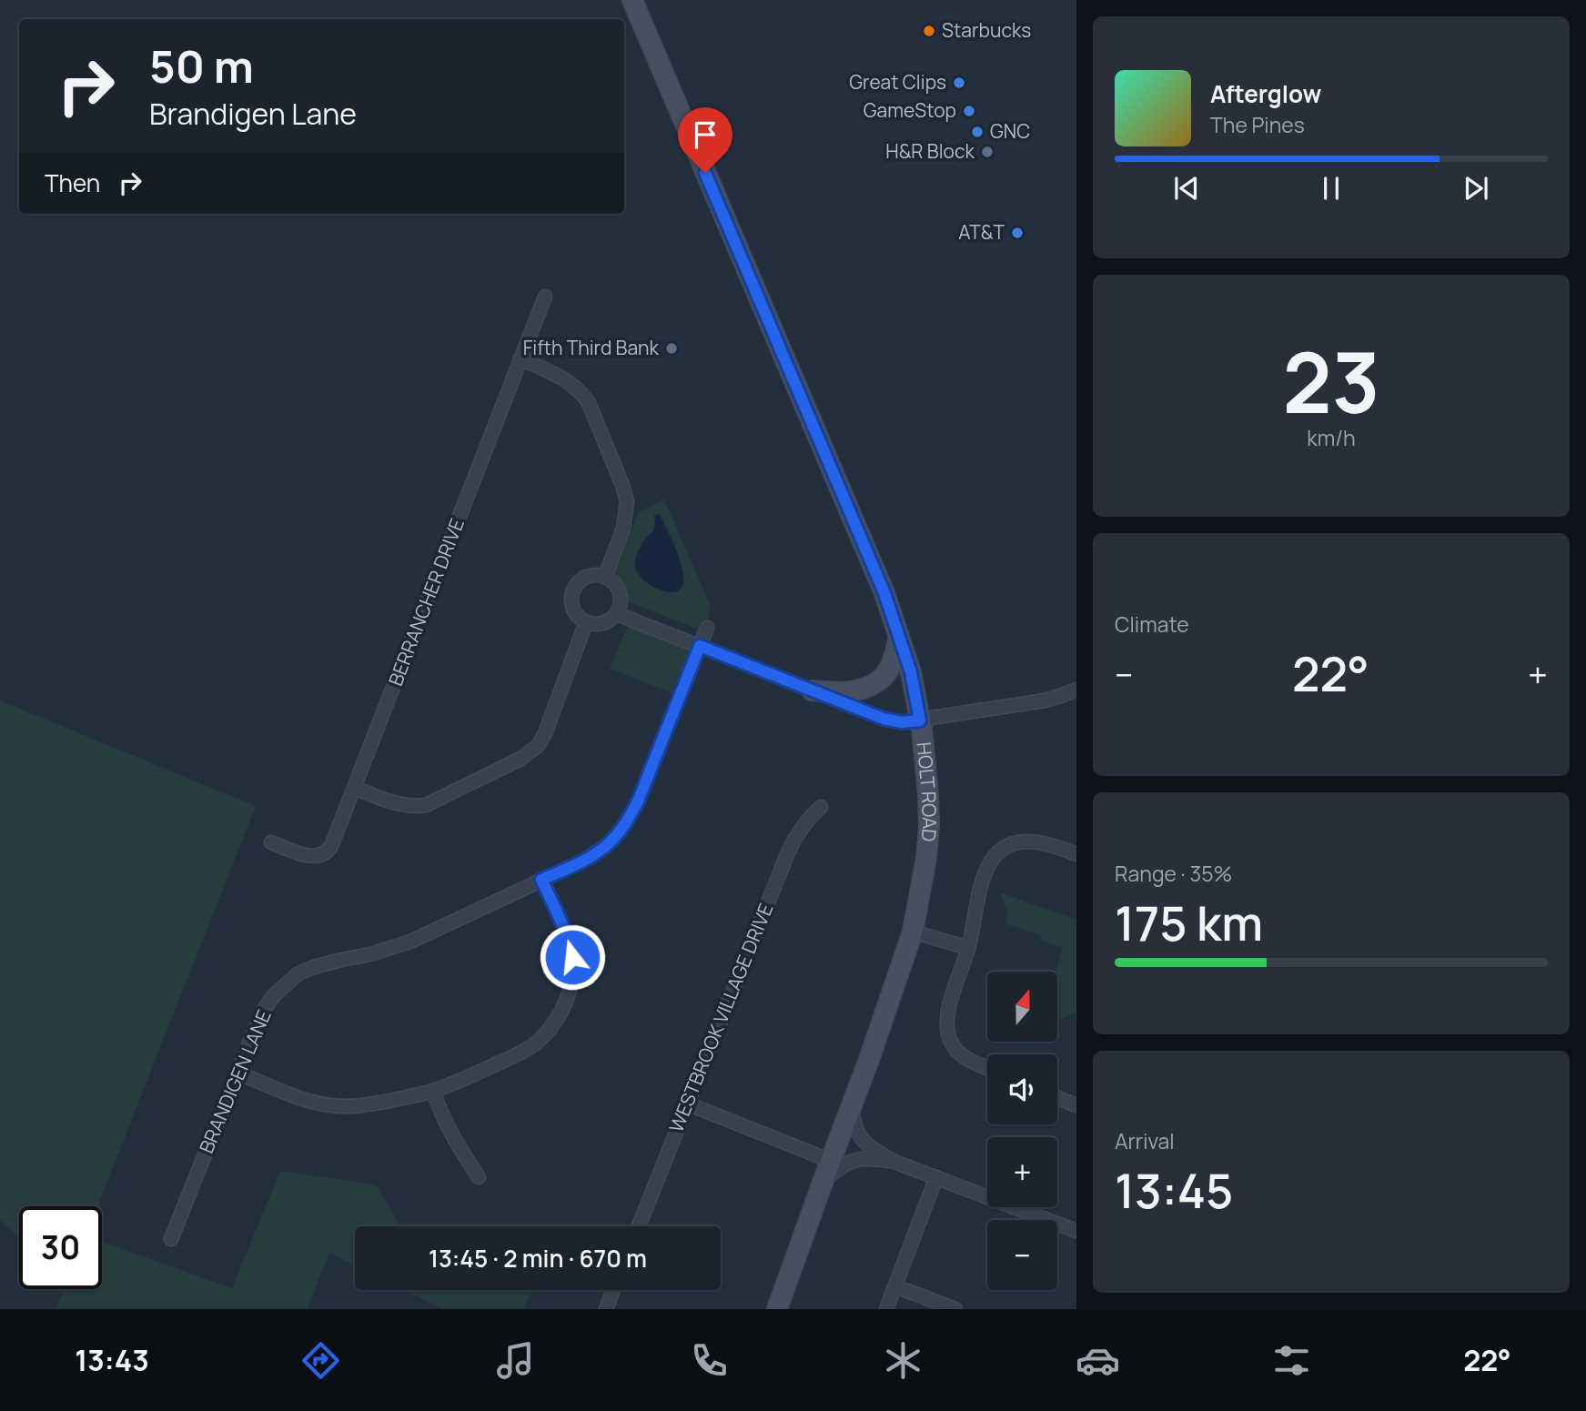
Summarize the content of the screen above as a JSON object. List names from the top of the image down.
{
  "streets": {
    "main road": ["HOLT ROAD"],
    "street": ["BERRANCHER DRIVE", "WESTBROOK VILLAGE DRIVE", "BRANDIGEN LANE"]
  },
  "places": [
    "Starbucks",
    "Great Clips",
    "GameStop",
    "GNC",
    "H&R Block",
    "AT&T",
    "Fifth Third Bank"
  ],
  "north": "top",
  "page": {
    "turn": ["50 m", "Brandigen Lane"],
    "song": ["Afterglow", "The Pines"],
    "then": "Then",
    "tile": [
      ["23", "km/h"],
      "Climate",
      ["Range · 35%", "175 km"],
      ["Arrival", "13:45"]
    ],
    "heat": ["−", "22°", "+"],
    "map_buttons": ["+", "−"],
    "limit": "30",
    "trip": "13:45 · 2 min · 670 m",
    "tabs": ["13:43", "22°"]
  }
}
